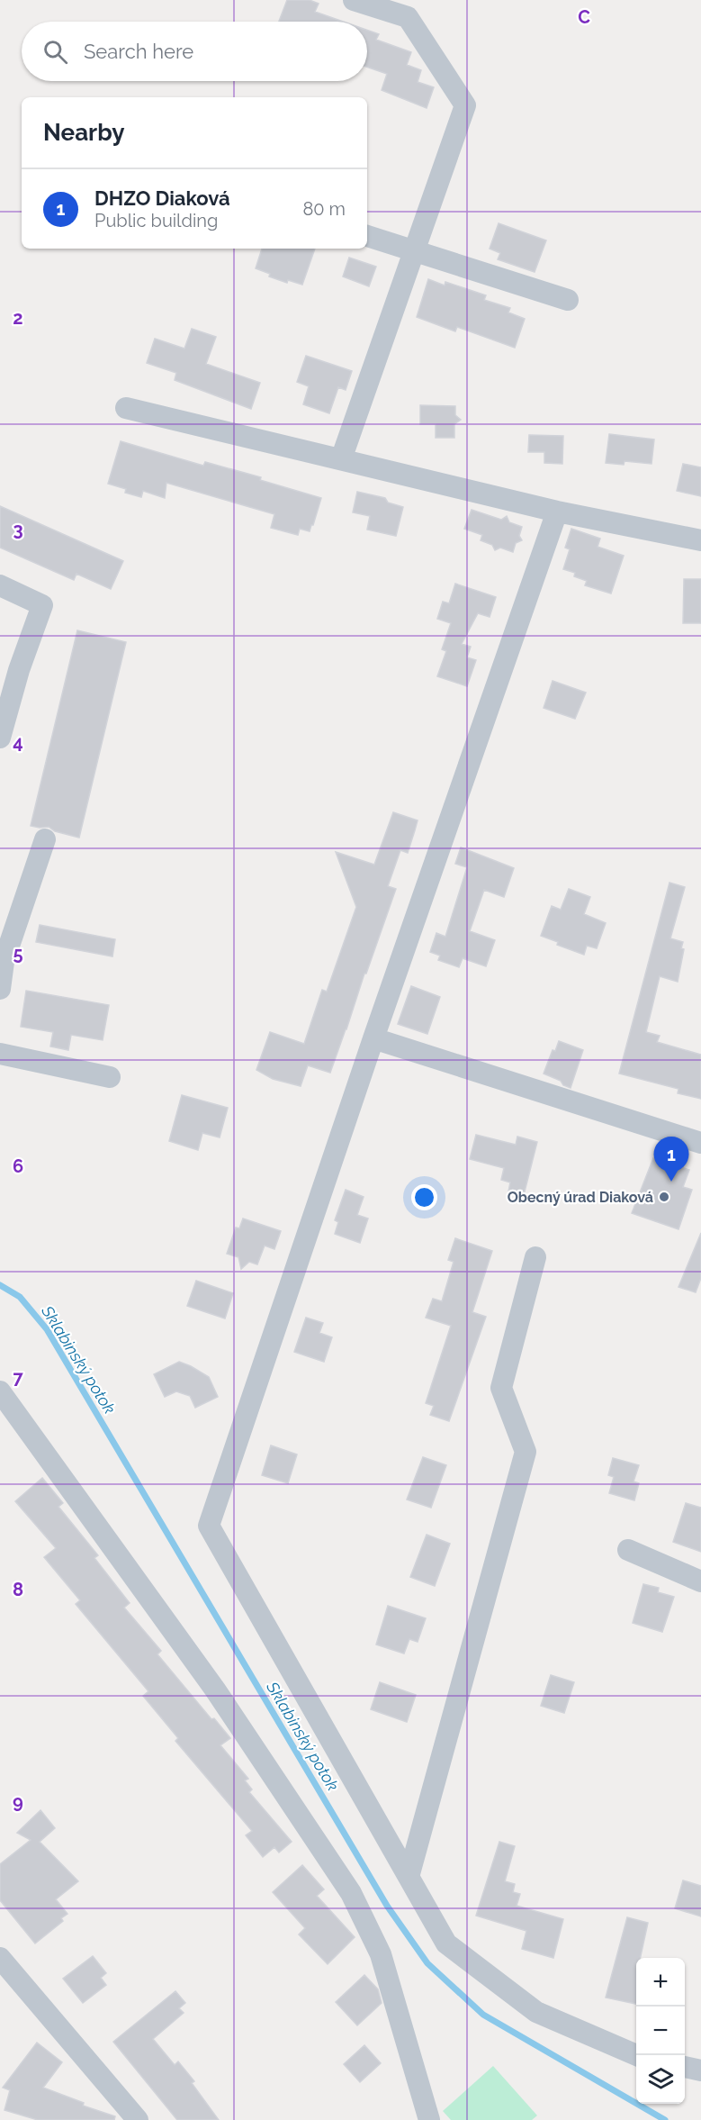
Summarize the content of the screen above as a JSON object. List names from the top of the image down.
{
  "water": ["Sklabinský potok"],
  "places": ["Obecný úrad Diaková"],
  "page": {
    "search": "Search here",
    "heading": "Nearby",
    "list": [
      {
        "mark": "1",
        "name": "DHZO Diaková",
        "note": "Public building",
        "value": "80 m"
      }
    ],
    "pins": "1",
    "map_buttons": ["+", "−"]
  },
  "grid": {
    "columns": ["C"],
    "rows": [
      "2",
      "3",
      "4",
      "5",
      "6",
      "7",
      "8",
      "9"
    ]
  }
}
